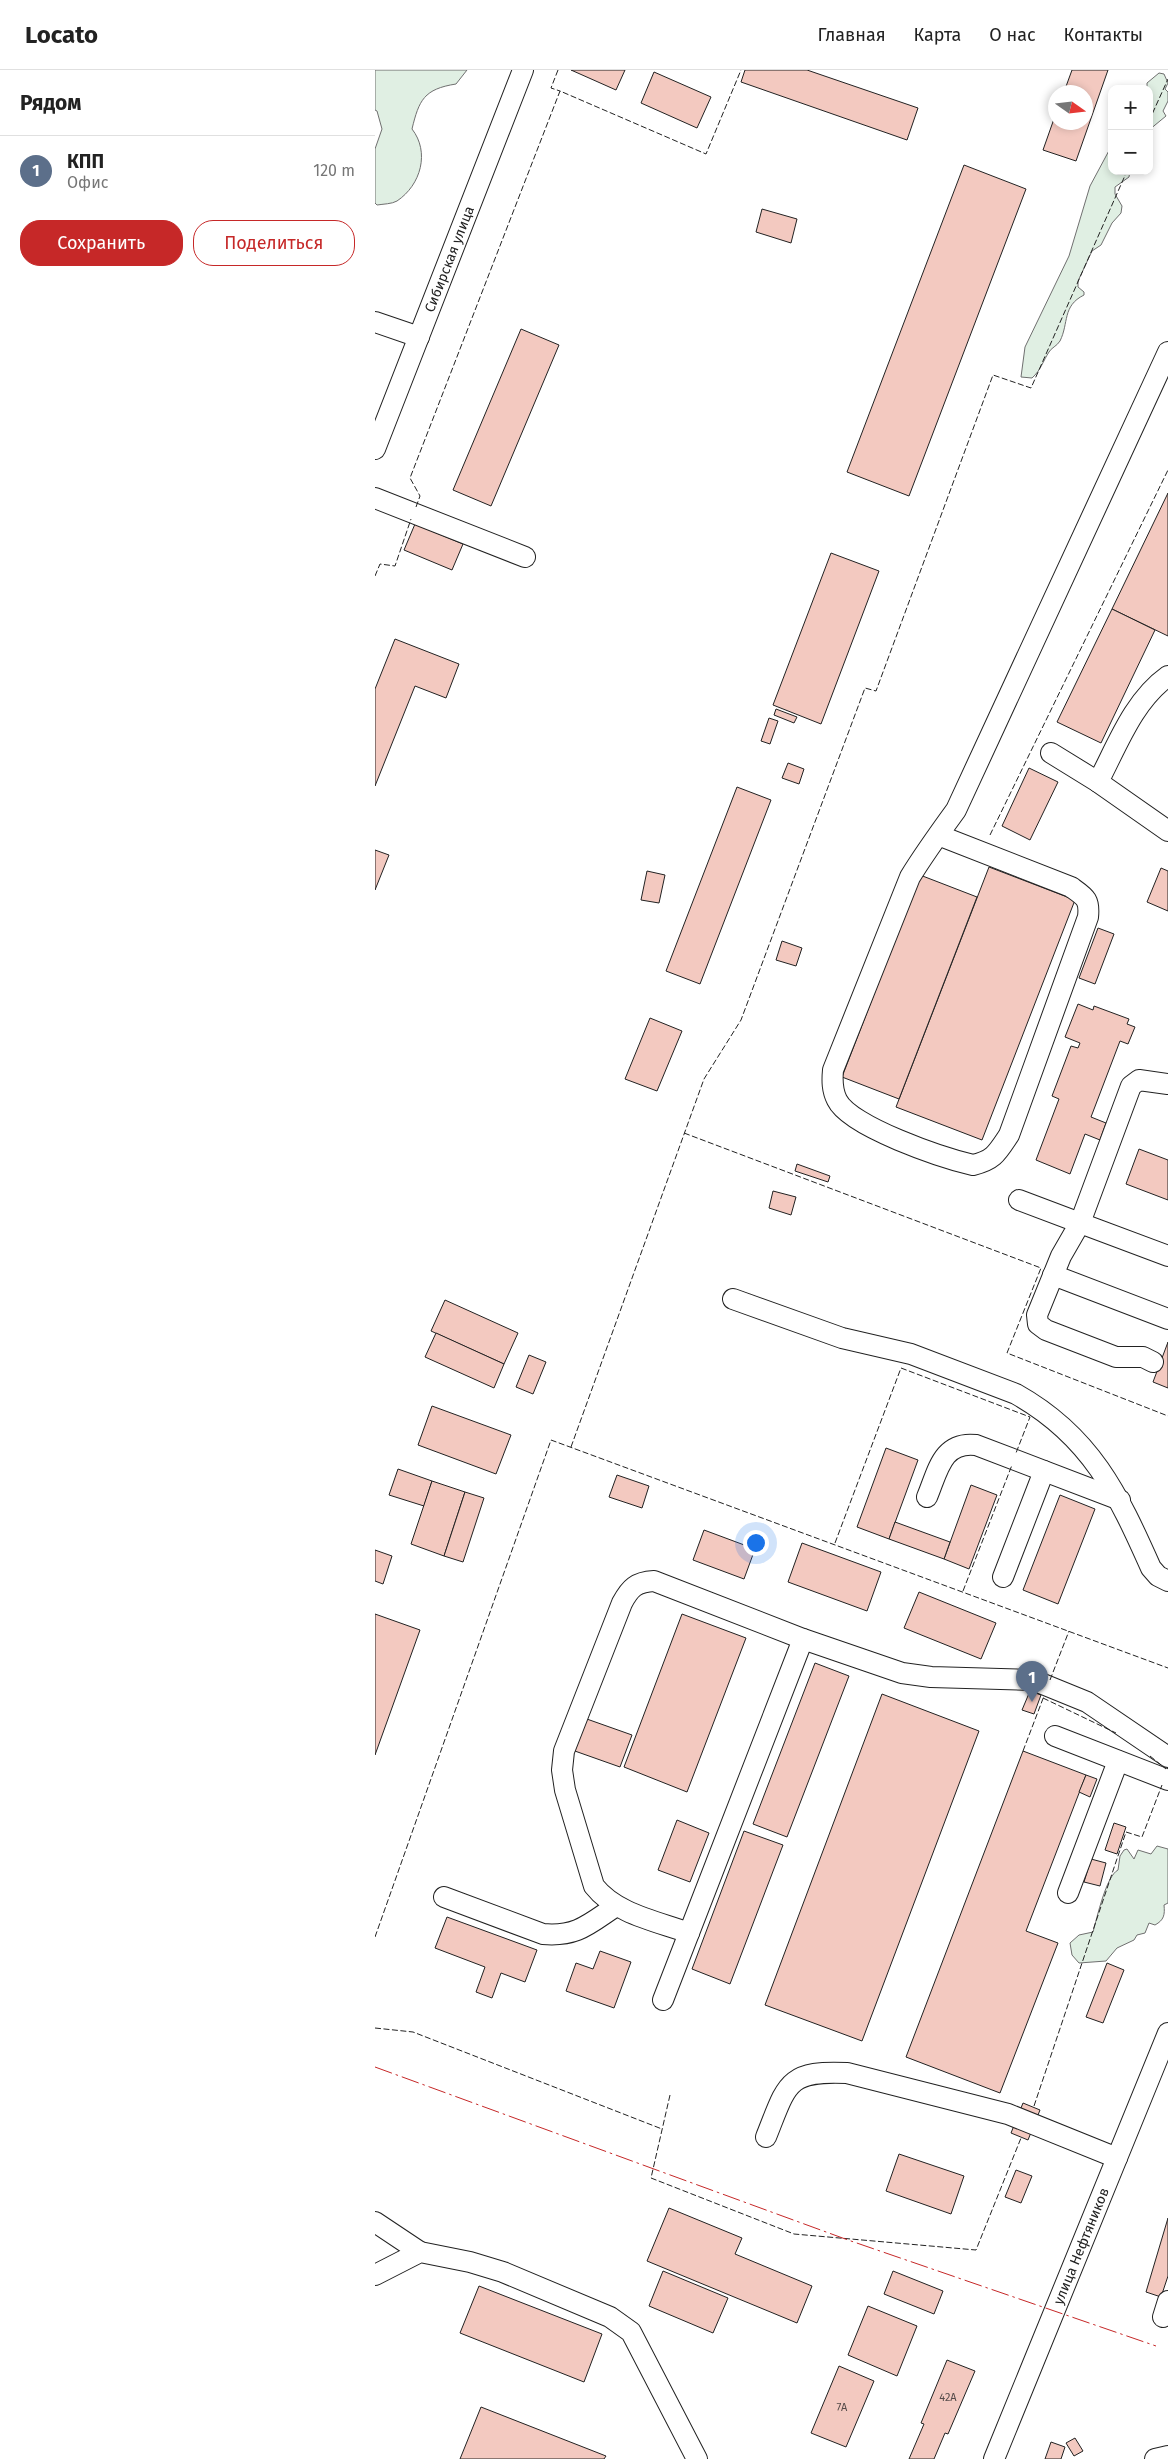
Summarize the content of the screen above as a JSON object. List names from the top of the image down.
{
  "streets": {
    "street": ["Сибирская улица", "улица Нефтяников"]
  },
  "house_numbers": ["42А", "7А"],
  "north": "right",
  "page": {
    "header": "Locato",
    "nav": [
      "Главная",
      "Карта",
      "О нас",
      "Контакты"
    ],
    "heading": "Рядом",
    "map_buttons": ["+", "−"],
    "list": [
      {
        "mark": "1",
        "name": "КПП",
        "note": "Офис",
        "value": "120 m"
      }
    ],
    "buttons": ["Сохранить", "Поделиться"],
    "pins": "1"
  }
}
